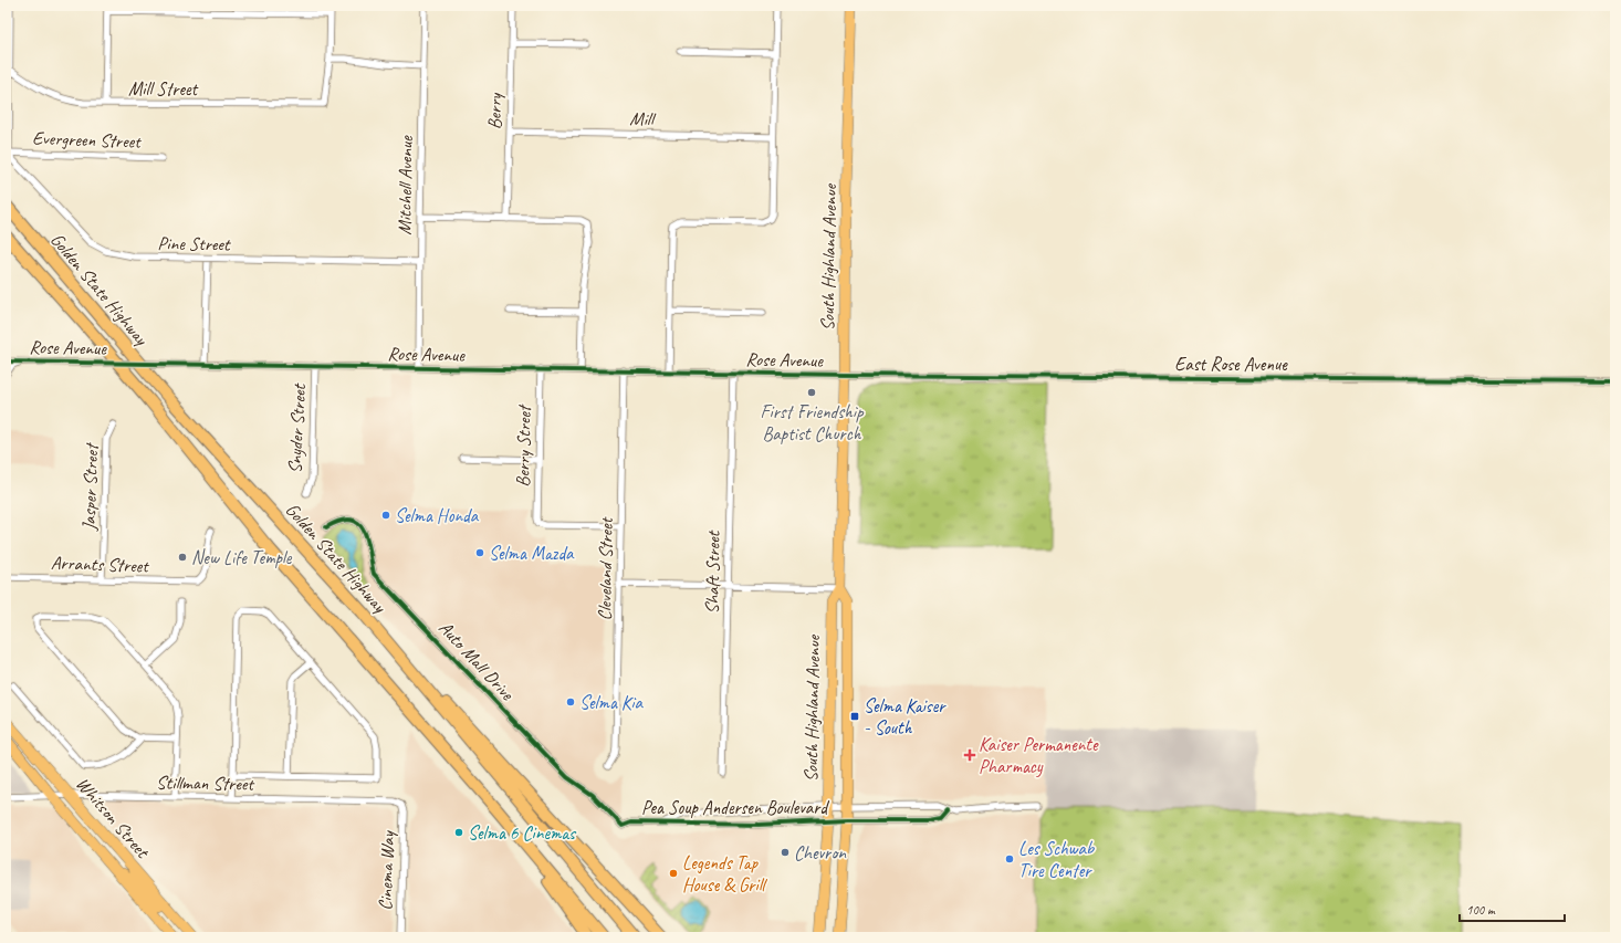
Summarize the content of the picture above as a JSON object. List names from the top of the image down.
{
  "streets": {
    "highway": ["Golden State Highway"],
    "main road": ["South Highland Avenue", "Whitson Street"],
    "street": [
      "Mill Street",
      "Berry",
      "Mill",
      "Evergreen Street",
      "Mitchell Avenue",
      "Pine Street",
      "Rose Avenue",
      "East Rose Avenue",
      "Snyder Street",
      "Berry Street",
      "Jasper Street",
      "Arrants Street",
      "Cleveland Street",
      "Shaft Street",
      "Auto Mall Drive",
      "Stillman Street",
      "Pea Soup Andersen Boulevard",
      "Cinema Way"
    ]
  },
  "crossings": [
    ["Berry", "Mill"],
    ["Evergreen Street", "Pine Street"],
    ["Mitchell Avenue", "Pine Street"],
    ["Mitchell Avenue", "Rose Avenue"],
    ["South Highland Avenue", "Rose Avenue"],
    ["South Highland Avenue", "East Rose Avenue"],
    ["South Highland Avenue", "Pea Soup Andersen Boulevard"],
    ["Rose Avenue", "East Rose Avenue"],
    ["Rose Avenue", "Snyder Street"],
    ["Rose Avenue", "Berry Street"],
    ["Rose Avenue", "Cleveland Street"],
    ["Rose Avenue", "Shaft Street"],
    ["Berry Street", "Cleveland Street"],
    ["Jasper Street", "Arrants Street"],
    ["Auto Mall Drive", "Pea Soup Andersen Boulevard"],
    ["Stillman Street", "Whitson Street"],
    ["Stillman Street", "Cinema Way"]
  ],
  "places": {
    "other": [
      "First Friendship Baptist Church",
      "Selma Honda",
      "Selma Mazda",
      "New Life Temple",
      "Selma Kia",
      "Selma 6 Cinemas",
      "Chevron",
      "Les Schwab Tire Center",
      "Legends Tap House & Grill"
    ],
    "transit": ["Selma Kaiser - South"],
    "health": ["Kaiser Permanente Pharmacy"]
  },
  "scale_bar": "100 m"
}
